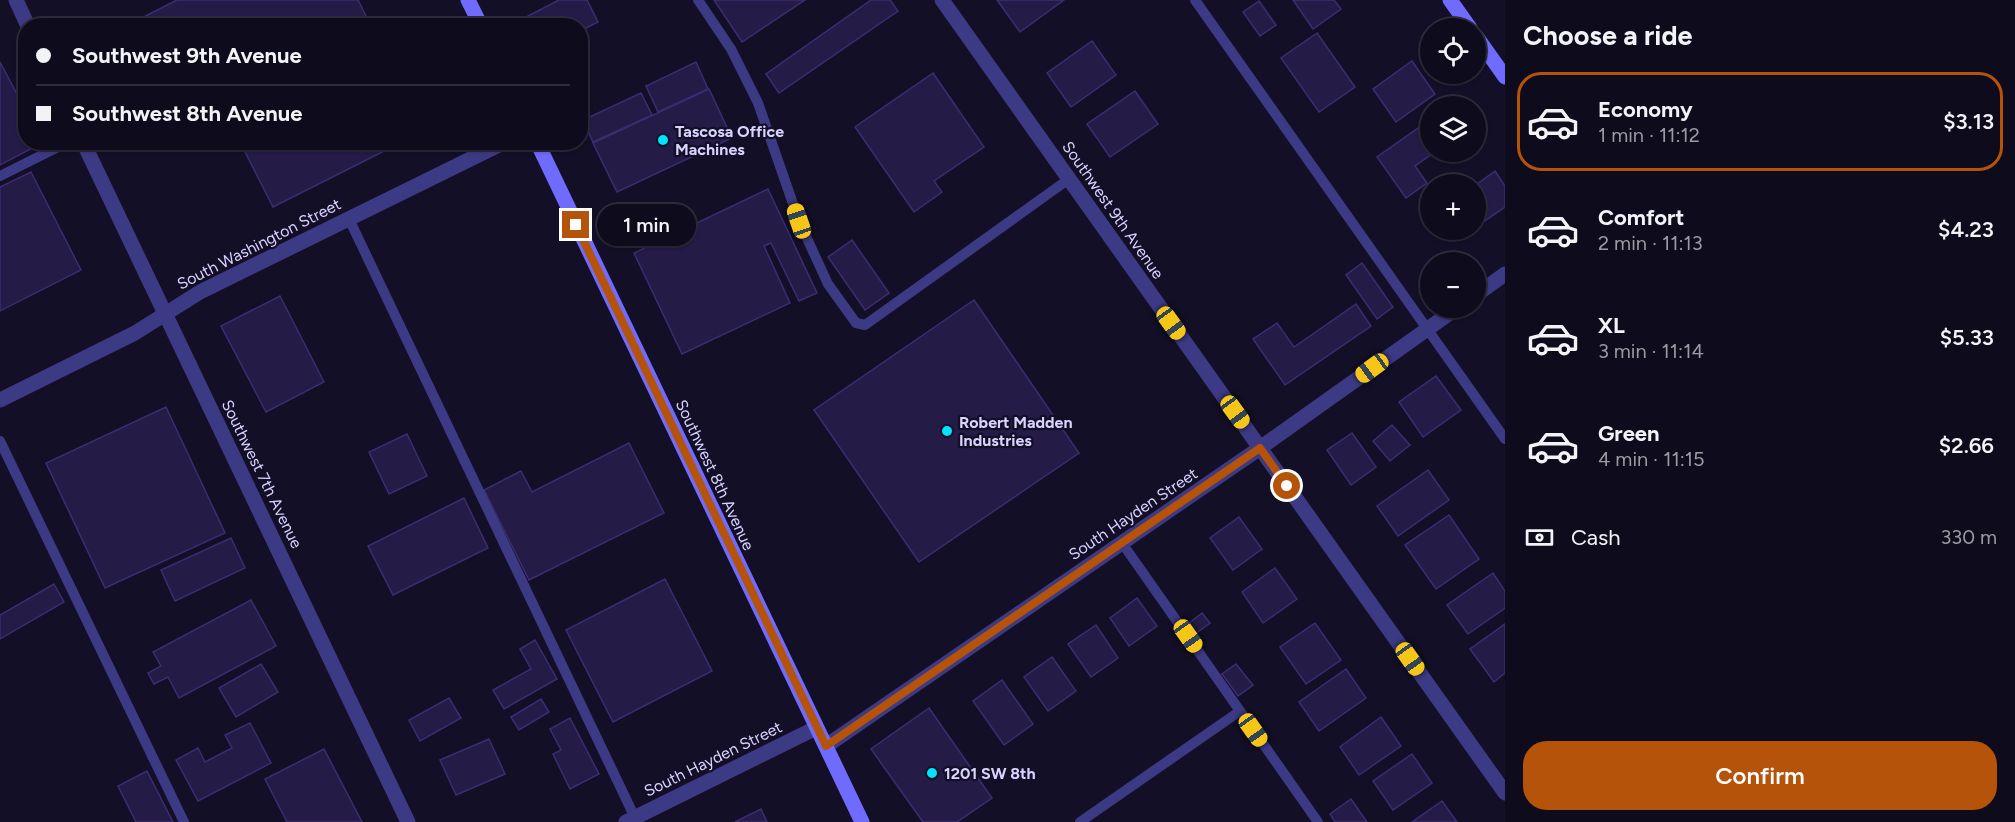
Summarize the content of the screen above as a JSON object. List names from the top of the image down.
{
  "streets": {
    "main road": ["Southwest 8th Avenue"],
    "street": [
      "Southwest 9th Avenue",
      "South Washington Street",
      "Southwest 7th Avenue",
      "South Hayden Street"
    ]
  },
  "crossings": [
    ["Southwest 9th Avenue", "South Hayden Street"],
    ["South Washington Street", "Southwest 7th Avenue"],
    ["Southwest 8th Avenue", "South Hayden Street"]
  ],
  "places": ["Tascosa Office Machines", "Robert Madden Industries", "1201 SW 8th"],
  "page": {
    "heading": "Choose a ride",
    "map_buttons": ["+", "−"],
    "banner": ["Southwest 9th Avenue", "Southwest 8th Avenue"],
    "list": [
      {
        "name": "Economy",
        "note": "1 min · 11:12",
        "value": "$3.13"
      },
      {
        "name": "Comfort",
        "note": "2 min · 11:13",
        "value": "$4.23"
      },
      {
        "name": "XL",
        "note": "3 min · 11:14",
        "value": "$5.33"
      },
      {
        "name": "Green",
        "note": "4 min · 11:15",
        "value": "$2.66"
      }
    ],
    "bubble": "1 min",
    "pay": ["Cash", "330 m"],
    "buttons": "Confirm"
  }
}
